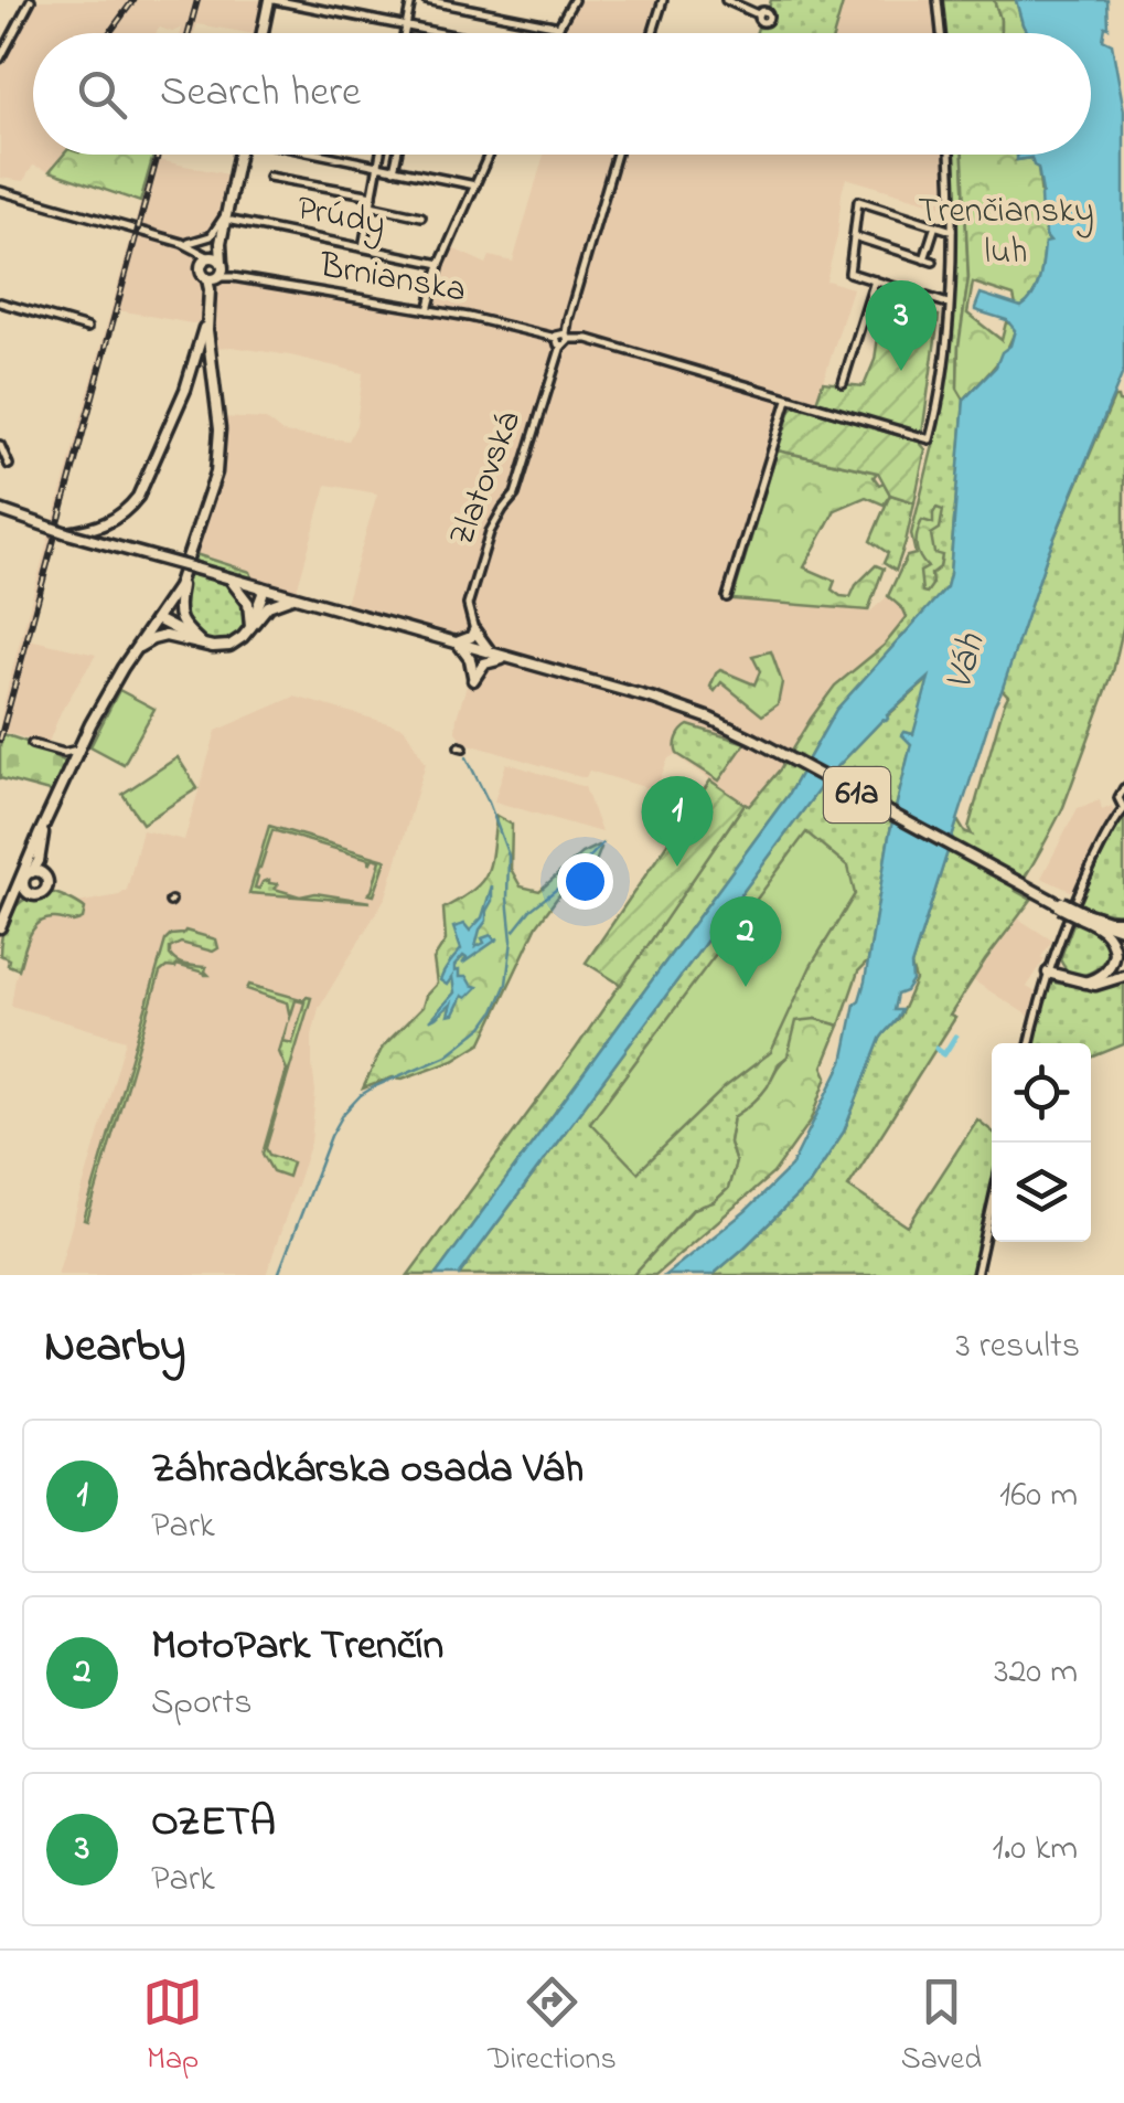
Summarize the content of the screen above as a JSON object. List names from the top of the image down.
{
  "streets": {
    "main road": ["61a"],
    "street": ["Prúdy", "Brnianska", "Zlatovská"]
  },
  "crossings": [
    ["Brnianska", "Zlatovská"]
  ],
  "water": ["Váh"],
  "parks": ["Trenčiansky luh"],
  "page": {
    "search": "Search here",
    "pins": ["3", "1", "2"],
    "heading": ["Nearby", "3 results"],
    "list": [
      {
        "mark": "1",
        "name": "Záhradkárska osada Váh",
        "note": "Park",
        "value": "160 m"
      },
      {
        "mark": "2",
        "name": "MotoPark Trenčín",
        "note": "Sports",
        "value": "320 m"
      },
      {
        "mark": "3",
        "name": "OZETA",
        "note": "Park",
        "value": "1.0 km"
      }
    ],
    "nav": ["Map", "Directions", "Saved"]
  }
}
